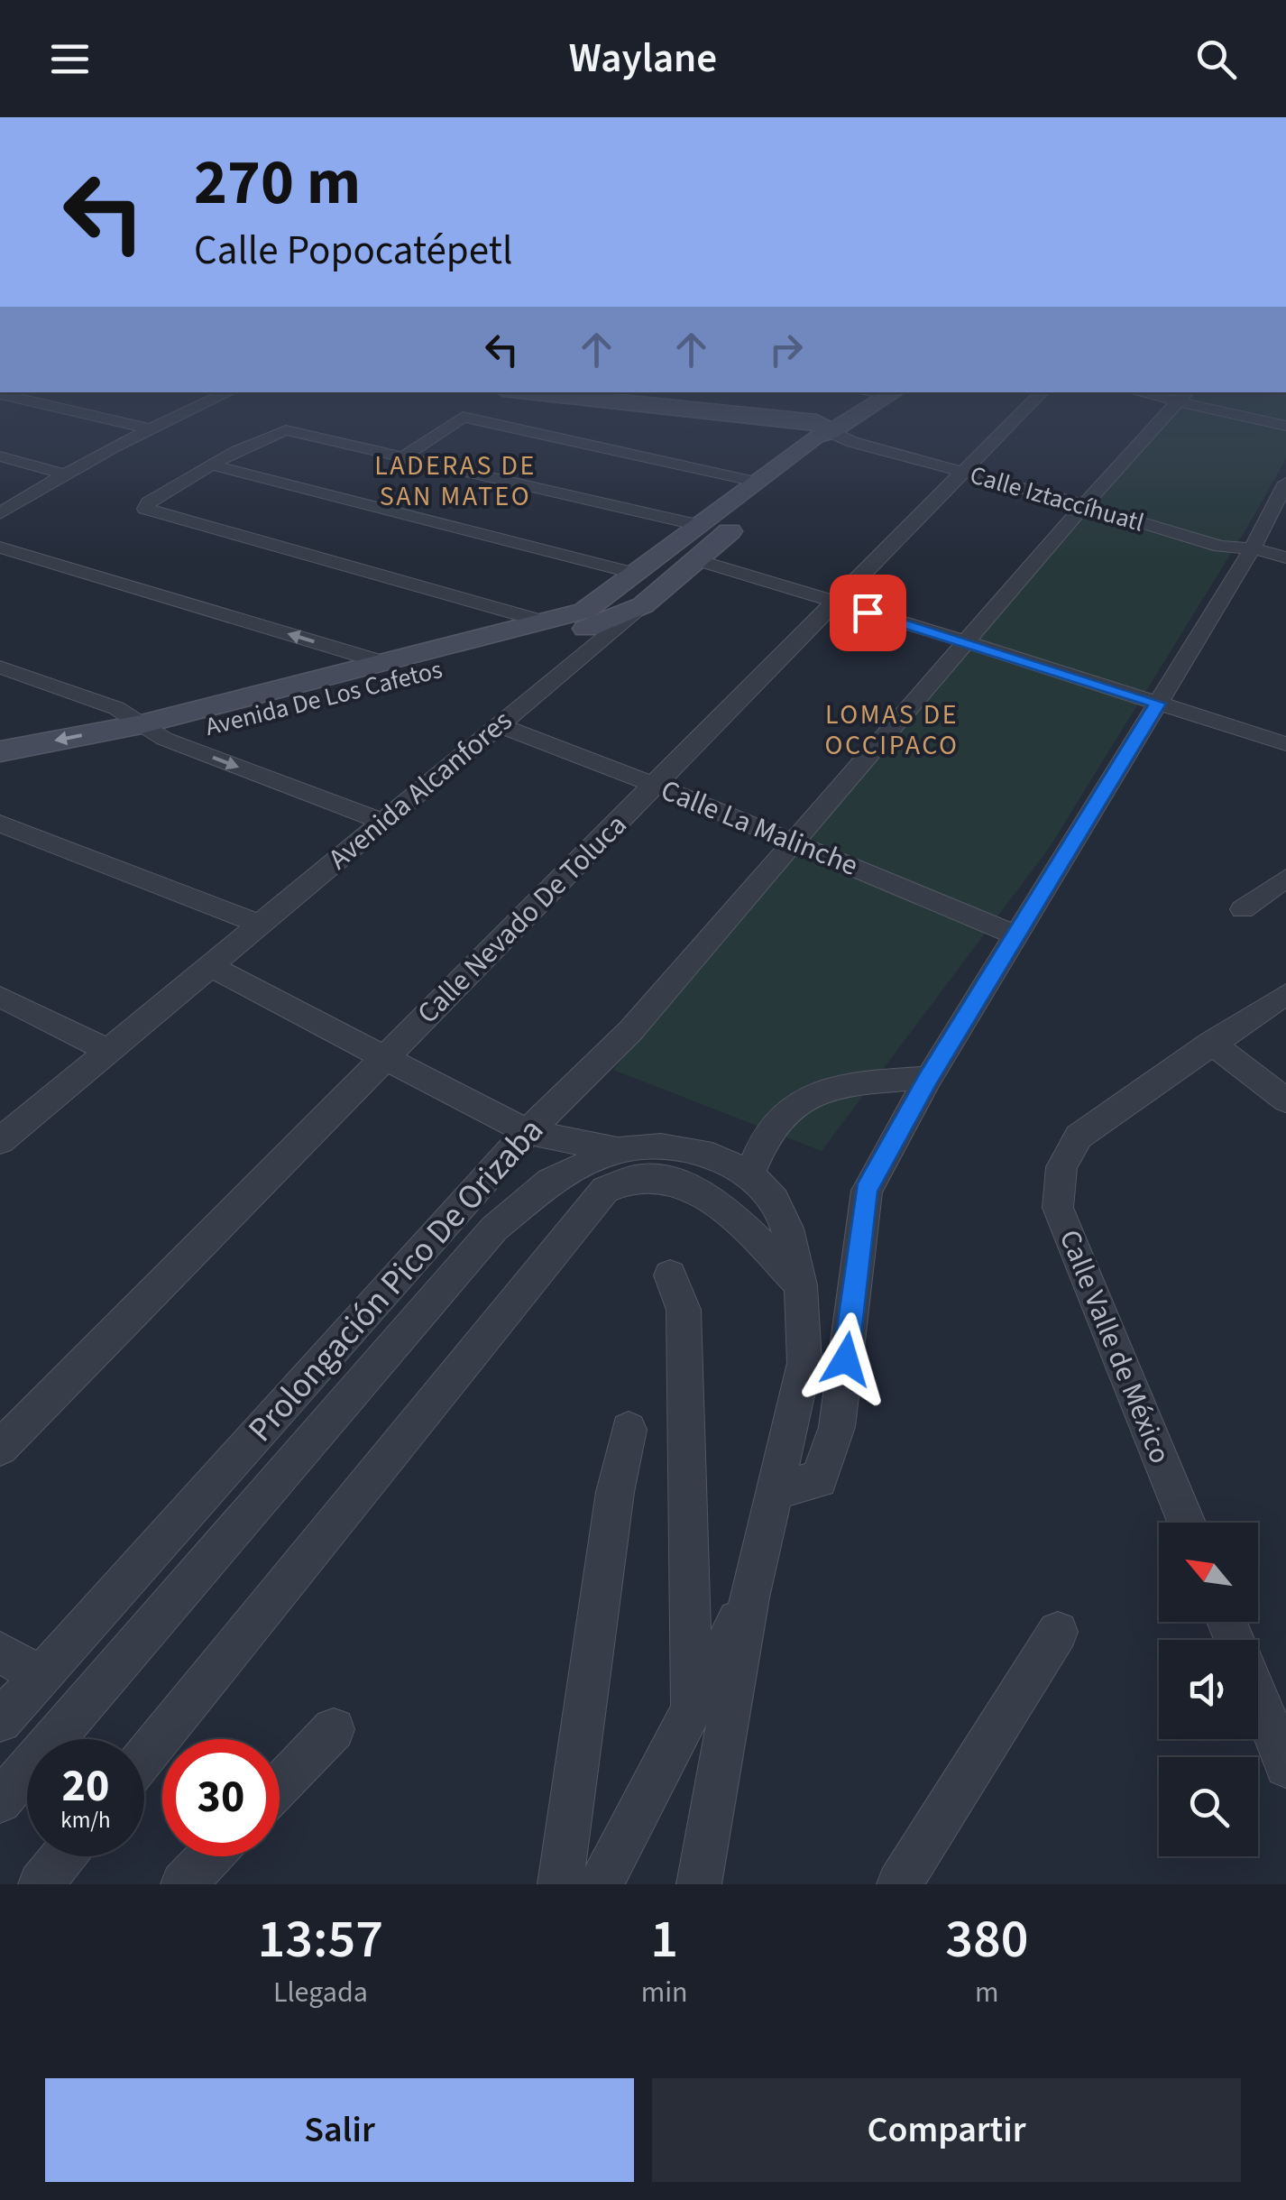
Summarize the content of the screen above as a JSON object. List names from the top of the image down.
{
  "streets": {
    "street": [
      "Calle Iztaccíhuatl",
      "Avenida De Los Cafetos",
      "Avenida Alcanfores",
      "Calle La Malinche",
      "Calle Nevado De Toluca",
      "Prolongación Pico De Orizaba",
      "Calle Valle de México"
    ]
  },
  "crossings": [
    ["Calle Iztaccíhuatl", "Avenida Alcanfores"],
    ["Calle Iztaccíhuatl", "Calle Nevado De Toluca"],
    ["Calle Iztaccíhuatl", "Prolongación Pico De Orizaba"],
    ["Avenida De Los Cafetos", "Avenida Alcanfores"],
    ["Avenida Alcanfores", "Calle La Malinche"],
    ["Calle La Malinche", "Calle Nevado De Toluca"],
    ["Calle La Malinche", "Prolongación Pico De Orizaba"]
  ],
  "districts": ["LADERAS DE SAN MATEO", "LOMAS DE OCCIPACO"],
  "north": "top left",
  "page": {
    "header": "Waylane",
    "turn": ["270 m", "Calle Popocatépetl"],
    "speed": "20 km/h",
    "limit": "30",
    "eta": [
      "13:57",
      "Llegada",
      "1",
      "min",
      "380",
      "m"
    ],
    "buttons": ["Salir", "Compartir"]
  }
}
